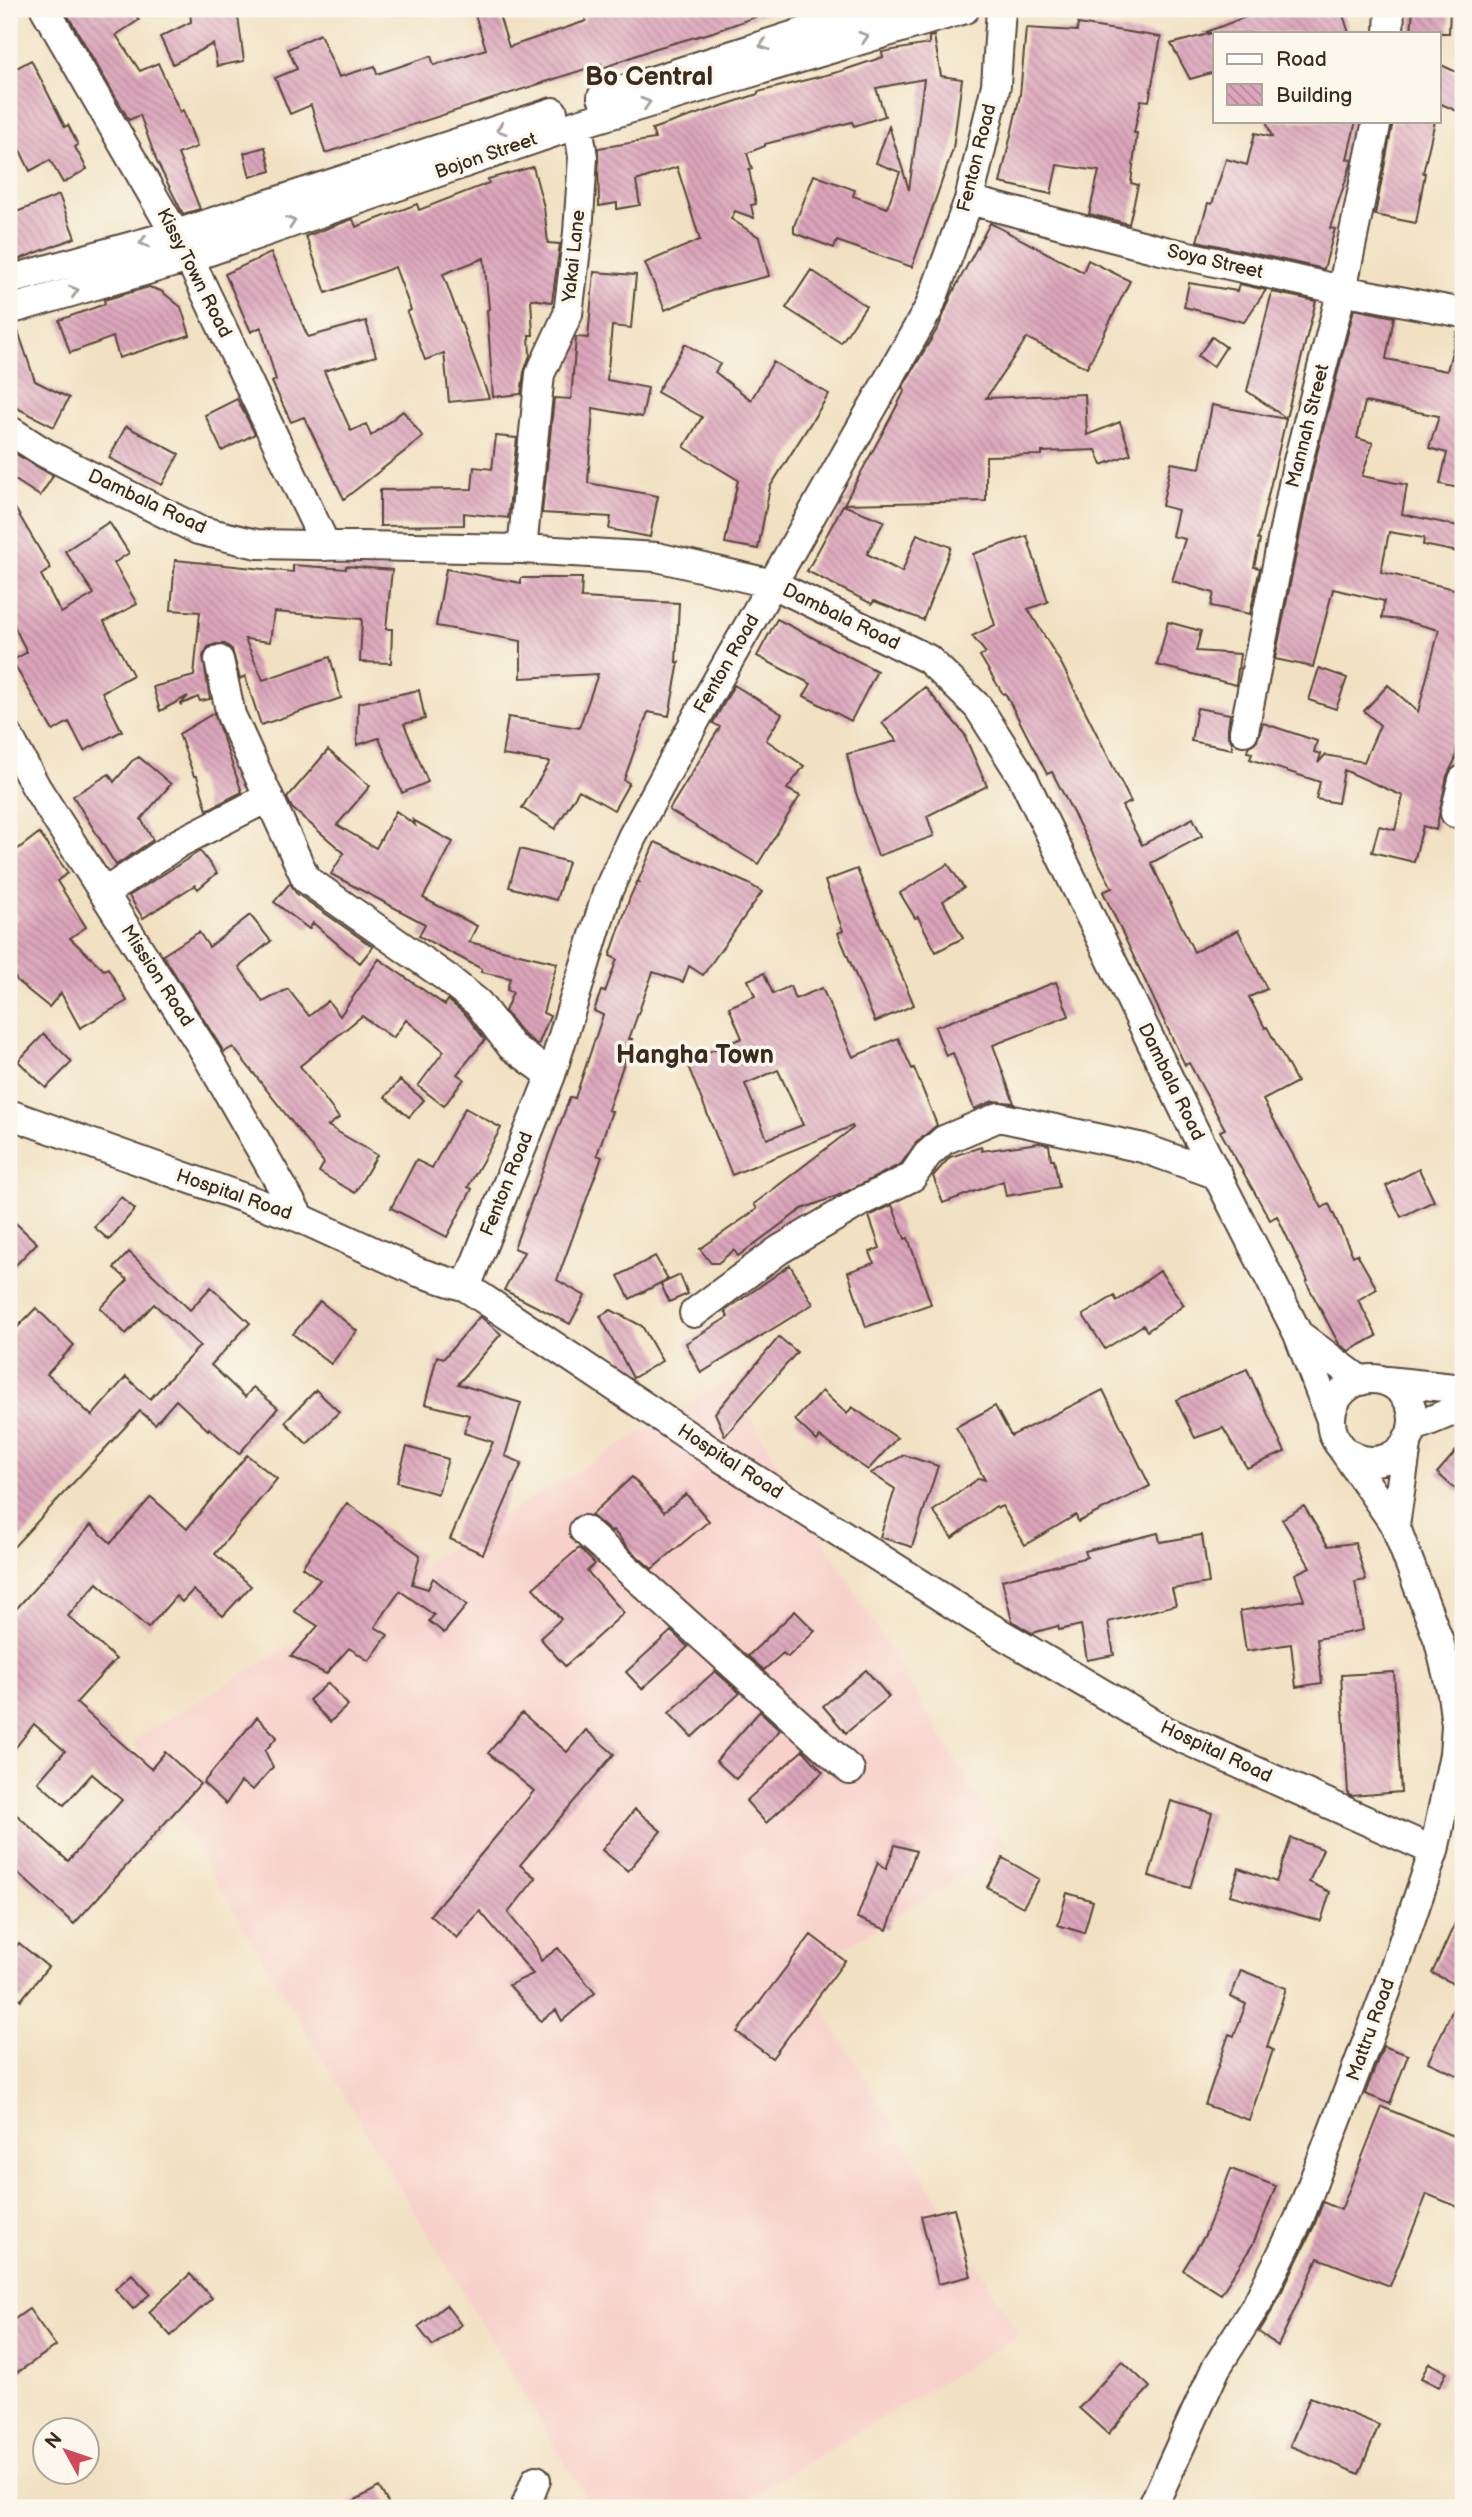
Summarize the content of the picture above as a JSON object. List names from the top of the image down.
{
  "streets": {
    "street": [
      "Bojon Street",
      "Fenton Road",
      "Yakai Lane",
      "Soya Street",
      "Kissy Town Road",
      "Mannah Street",
      "Dambala Road",
      "Mission Road",
      "Hospital Road",
      "Mattru Road"
    ]
  },
  "crossings": [
    ["Bojon Street", "Yakai Lane"],
    ["Bojon Street", "Kissy Town Road"],
    ["Fenton Road", "Soya Street"],
    ["Fenton Road", "Dambala Road"],
    ["Fenton Road", "Hospital Road"],
    ["Yakai Lane", "Dambala Road"],
    ["Soya Street", "Mannah Street"],
    ["Kissy Town Road", "Dambala Road"],
    ["Dambala Road", "Mattru Road"],
    ["Mission Road", "Hospital Road"],
    ["Hospital Road", "Mattru Road"]
  ],
  "districts": ["Bo Central", "Hangha Town"],
  "legend": ["Road", "Building"],
  "north": "top left"
}
